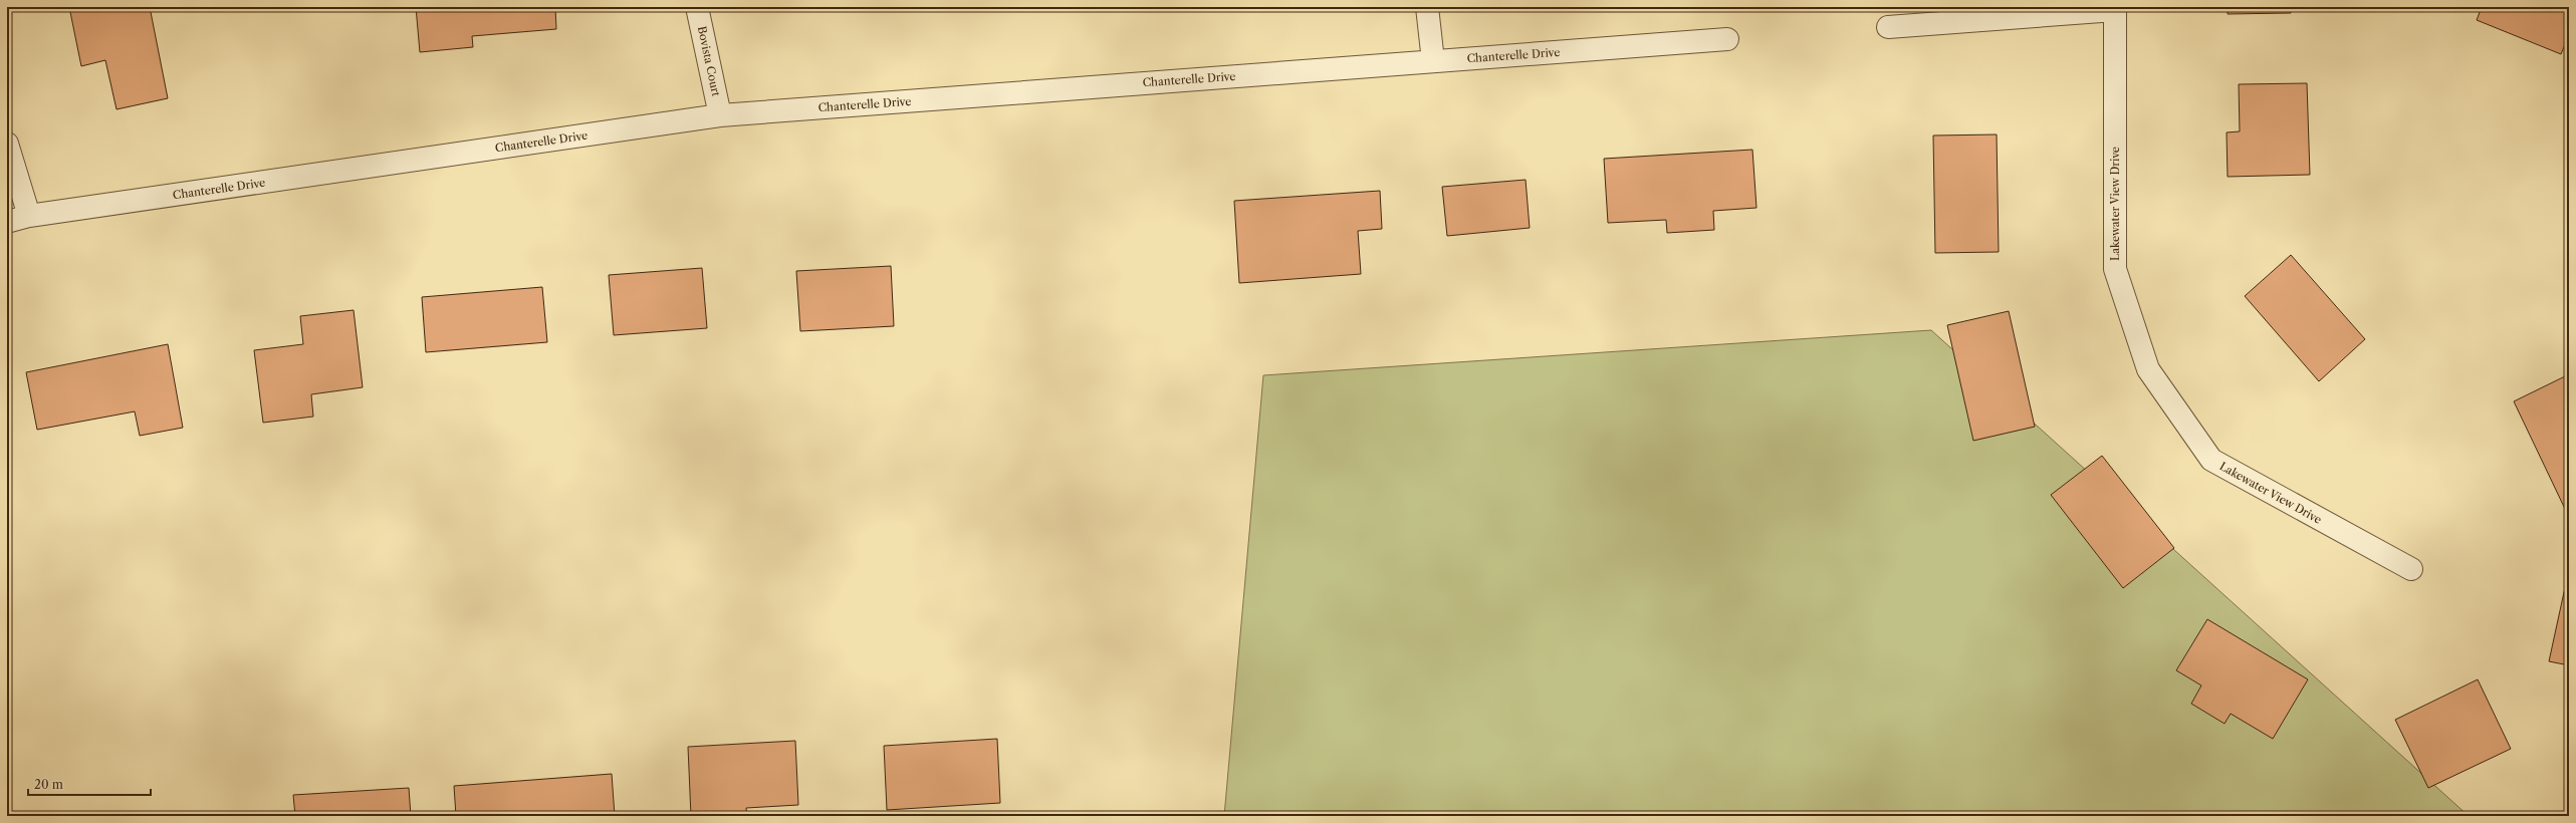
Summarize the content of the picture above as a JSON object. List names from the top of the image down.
{
  "streets": {
    "street": ["Chanterelle Drive", "Bovista Court", "Lakewater View Drive"]
  },
  "crossings": [
    ["Chanterelle Drive", "Bovista Court"]
  ],
  "scale_bar": "20 m"
}
